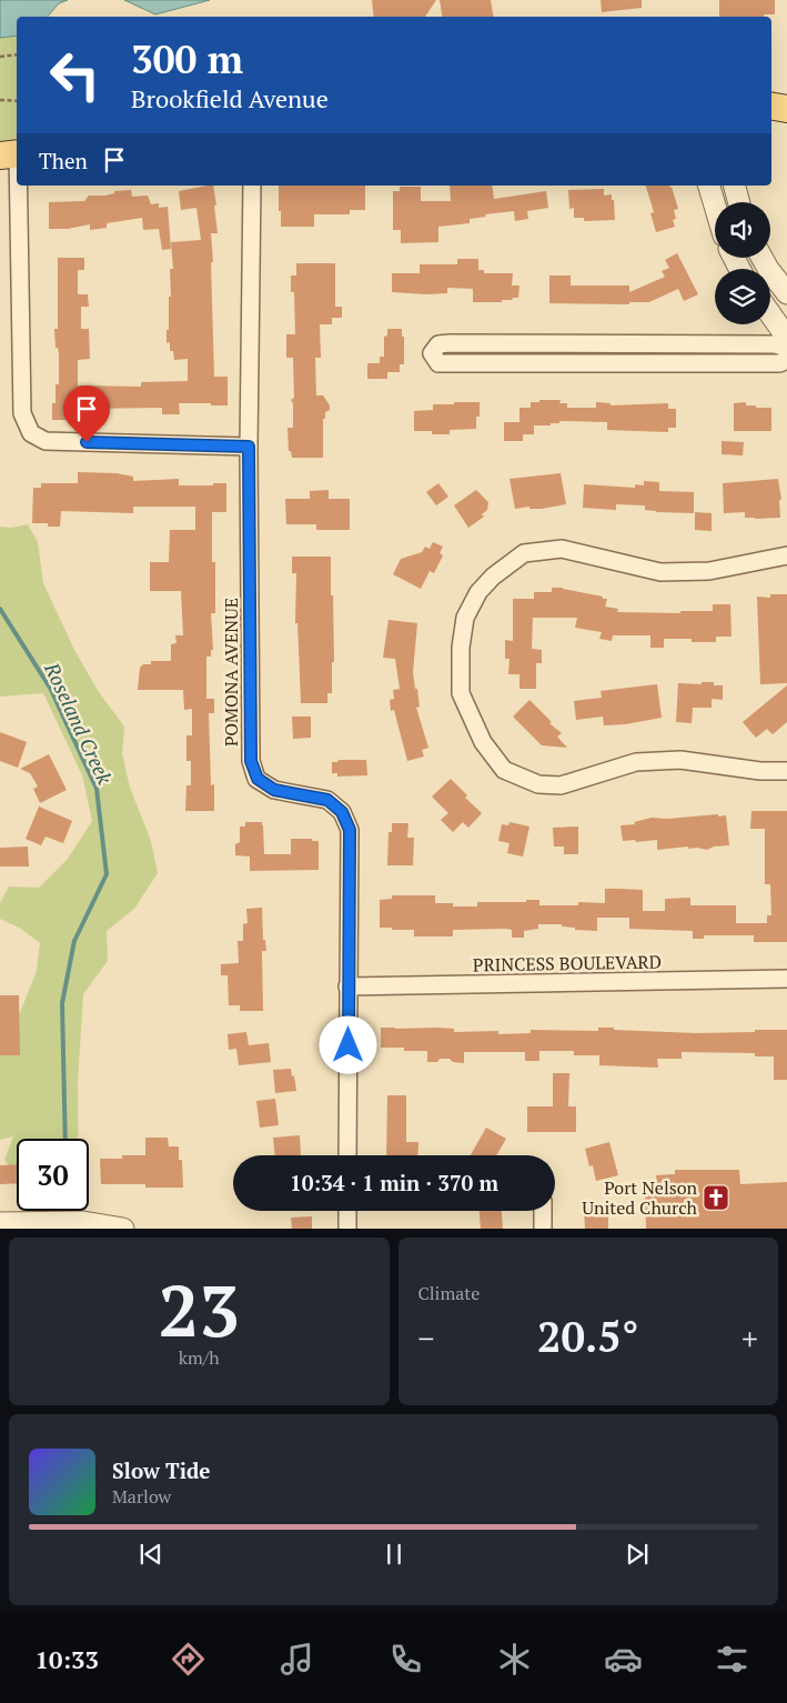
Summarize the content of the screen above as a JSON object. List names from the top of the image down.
{
  "streets": {
    "street": ["POMONA AVENUE", "PRINCESS BOULEVARD"]
  },
  "crossings": [
    ["POMONA AVENUE", "PRINCESS BOULEVARD"]
  ],
  "water": ["Roseland Creek"],
  "places": {
    "church": ["Port Nelson United Church"]
  },
  "page": {
    "turn": ["300 m", "Brookfield Avenue"],
    "then": "Then",
    "limit": "30",
    "trip": "10:34 · 1 min · 370 m",
    "tile": [
      ["23", "km/h"],
      "Climate"
    ],
    "heat": ["−", "20.5°", "+"],
    "song": ["Slow Tide", "Marlow"],
    "tabs": "10:33"
  }
}
